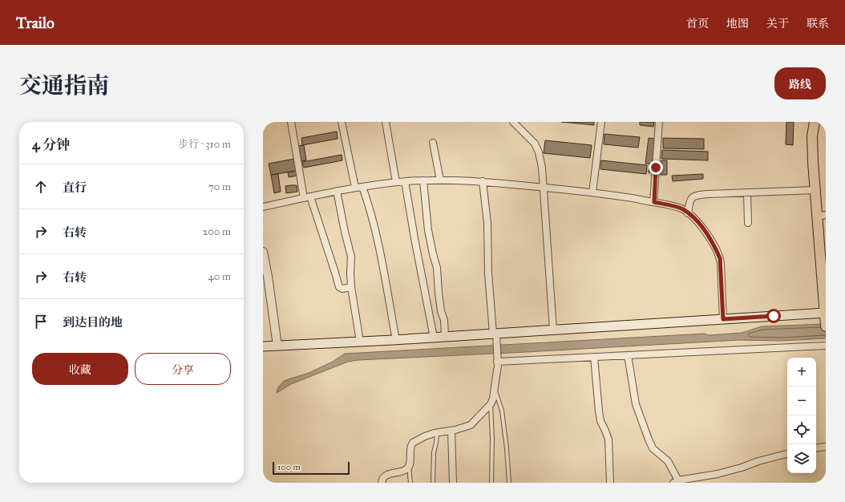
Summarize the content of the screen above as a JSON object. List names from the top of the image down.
{
  "scale_bar": "100 m",
  "page": {
    "header": "Trailo",
    "nav": [
      "首页",
      "地图",
      "关于",
      "联系"
    ],
    "title": "交通指南",
    "buttons": [
      "路线",
      ["收藏", "分享"]
    ],
    "heading": ["4 分钟", "步行 · 310 m"],
    "list": [
      ["直行", "70 m"],
      ["右转", "200 m"],
      ["右转", "40 m"],
      "到达目的地"
    ],
    "map_buttons": ["+", "−"],
    "scale": "100 m"
  }
}
